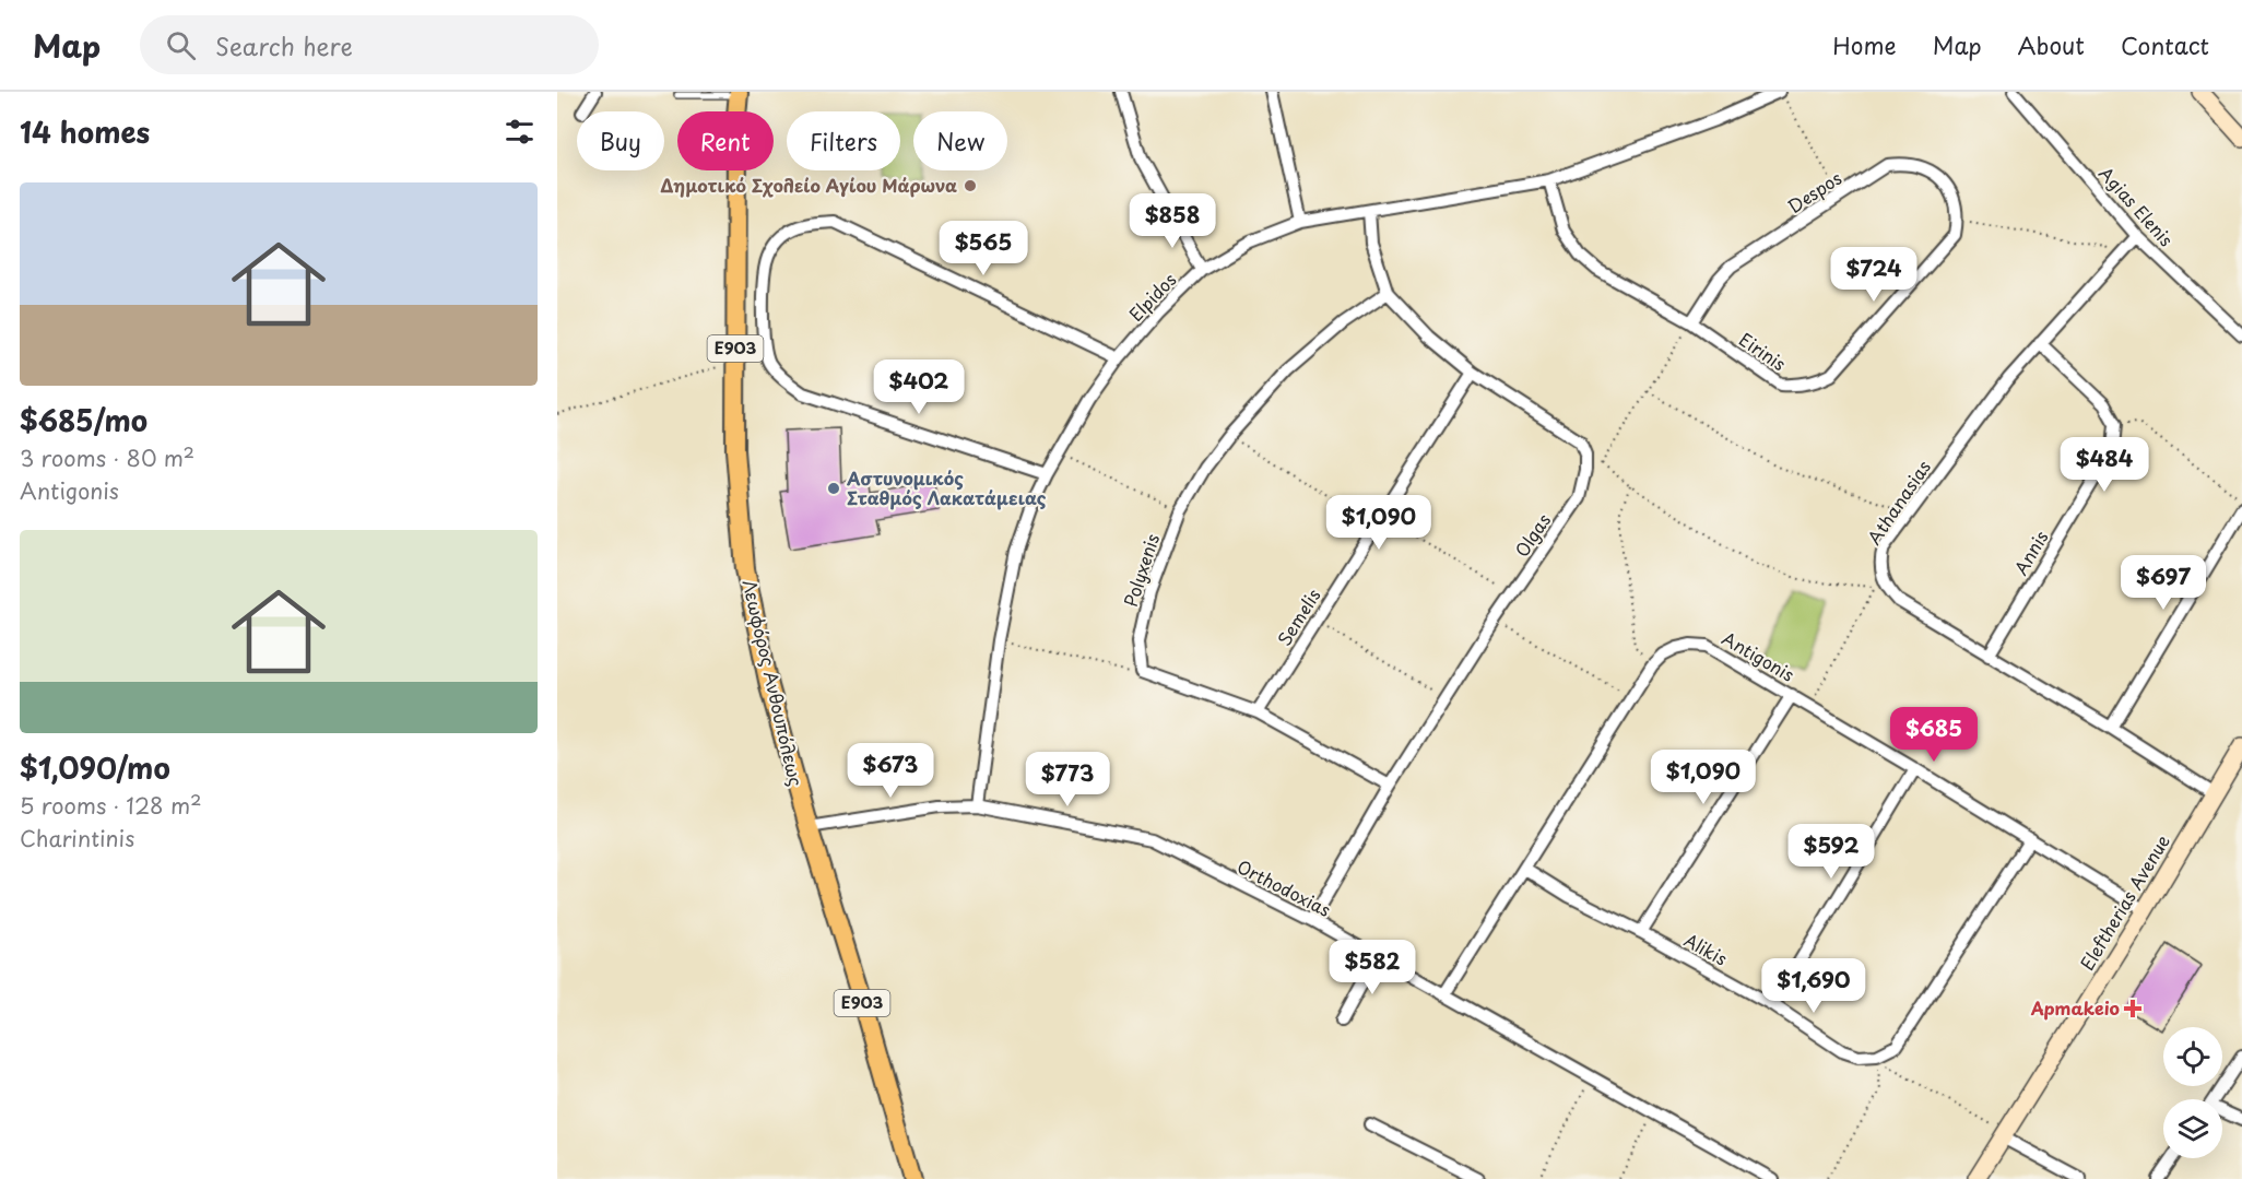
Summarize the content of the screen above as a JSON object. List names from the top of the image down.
{
  "streets": {
    "main road": ["E903", "Λεωφόρος Ανθουπόλεως", "Eleftherias Avenue"],
    "street": [
      "Despos",
      "Agias Elenis",
      "Elpidos",
      "Eirinis",
      "Athanasias",
      "Olgas",
      "Annis",
      "Polyxenis",
      "Semelis",
      "Antigonis",
      "Orthodoxias",
      "Alikis"
    ]
  },
  "crossings": [
    ["Despos", "Eirinis"],
    ["Agias Elenis", "Athanasias"],
    ["Elpidos", "Eirinis"],
    ["Elpidos", "Orthodoxias"],
    ["Athanasias", "Annis"],
    ["Athanasias", "Eleftherias Avenue"],
    ["Olgas", "Orthodoxias"],
    ["Antigonis", "Orthodoxias"],
    ["Antigonis", "Eleftherias Avenue"],
    ["Antigonis", "Alikis"],
    ["Λεωφόρος Ανθουπόλεως", "Orthodoxias"]
  ],
  "places": {
    "other": ["Δημοτικό Σχολείο Αγίου Μάρωνα", "Αστυνομικός Σταθμός Λακατάμειας"],
    "health": ["Apmakeio"]
  },
  "page": {
    "header": "Map",
    "search": "Search here",
    "nav": [
      "Home",
      "Map",
      "About",
      "Contact"
    ],
    "heading": "14 homes",
    "chip": [
      "Buy",
      "Rent",
      "Filters",
      "New"
    ],
    "list": [
      {
        "name": "$685/mo",
        "note": "3 rooms · 80 m² · Antigonis"
      },
      {
        "name": "$1,090/mo",
        "note": "5 rooms · 128 m² · Charintinis"
      }
    ],
    "price": [
      "$858",
      "$565",
      "$724",
      "$402",
      "$484",
      "$1,090",
      "$697",
      "$685",
      "$673",
      "$1,090",
      "$773",
      "$592",
      "$582",
      "$1,690"
    ]
  }
}
